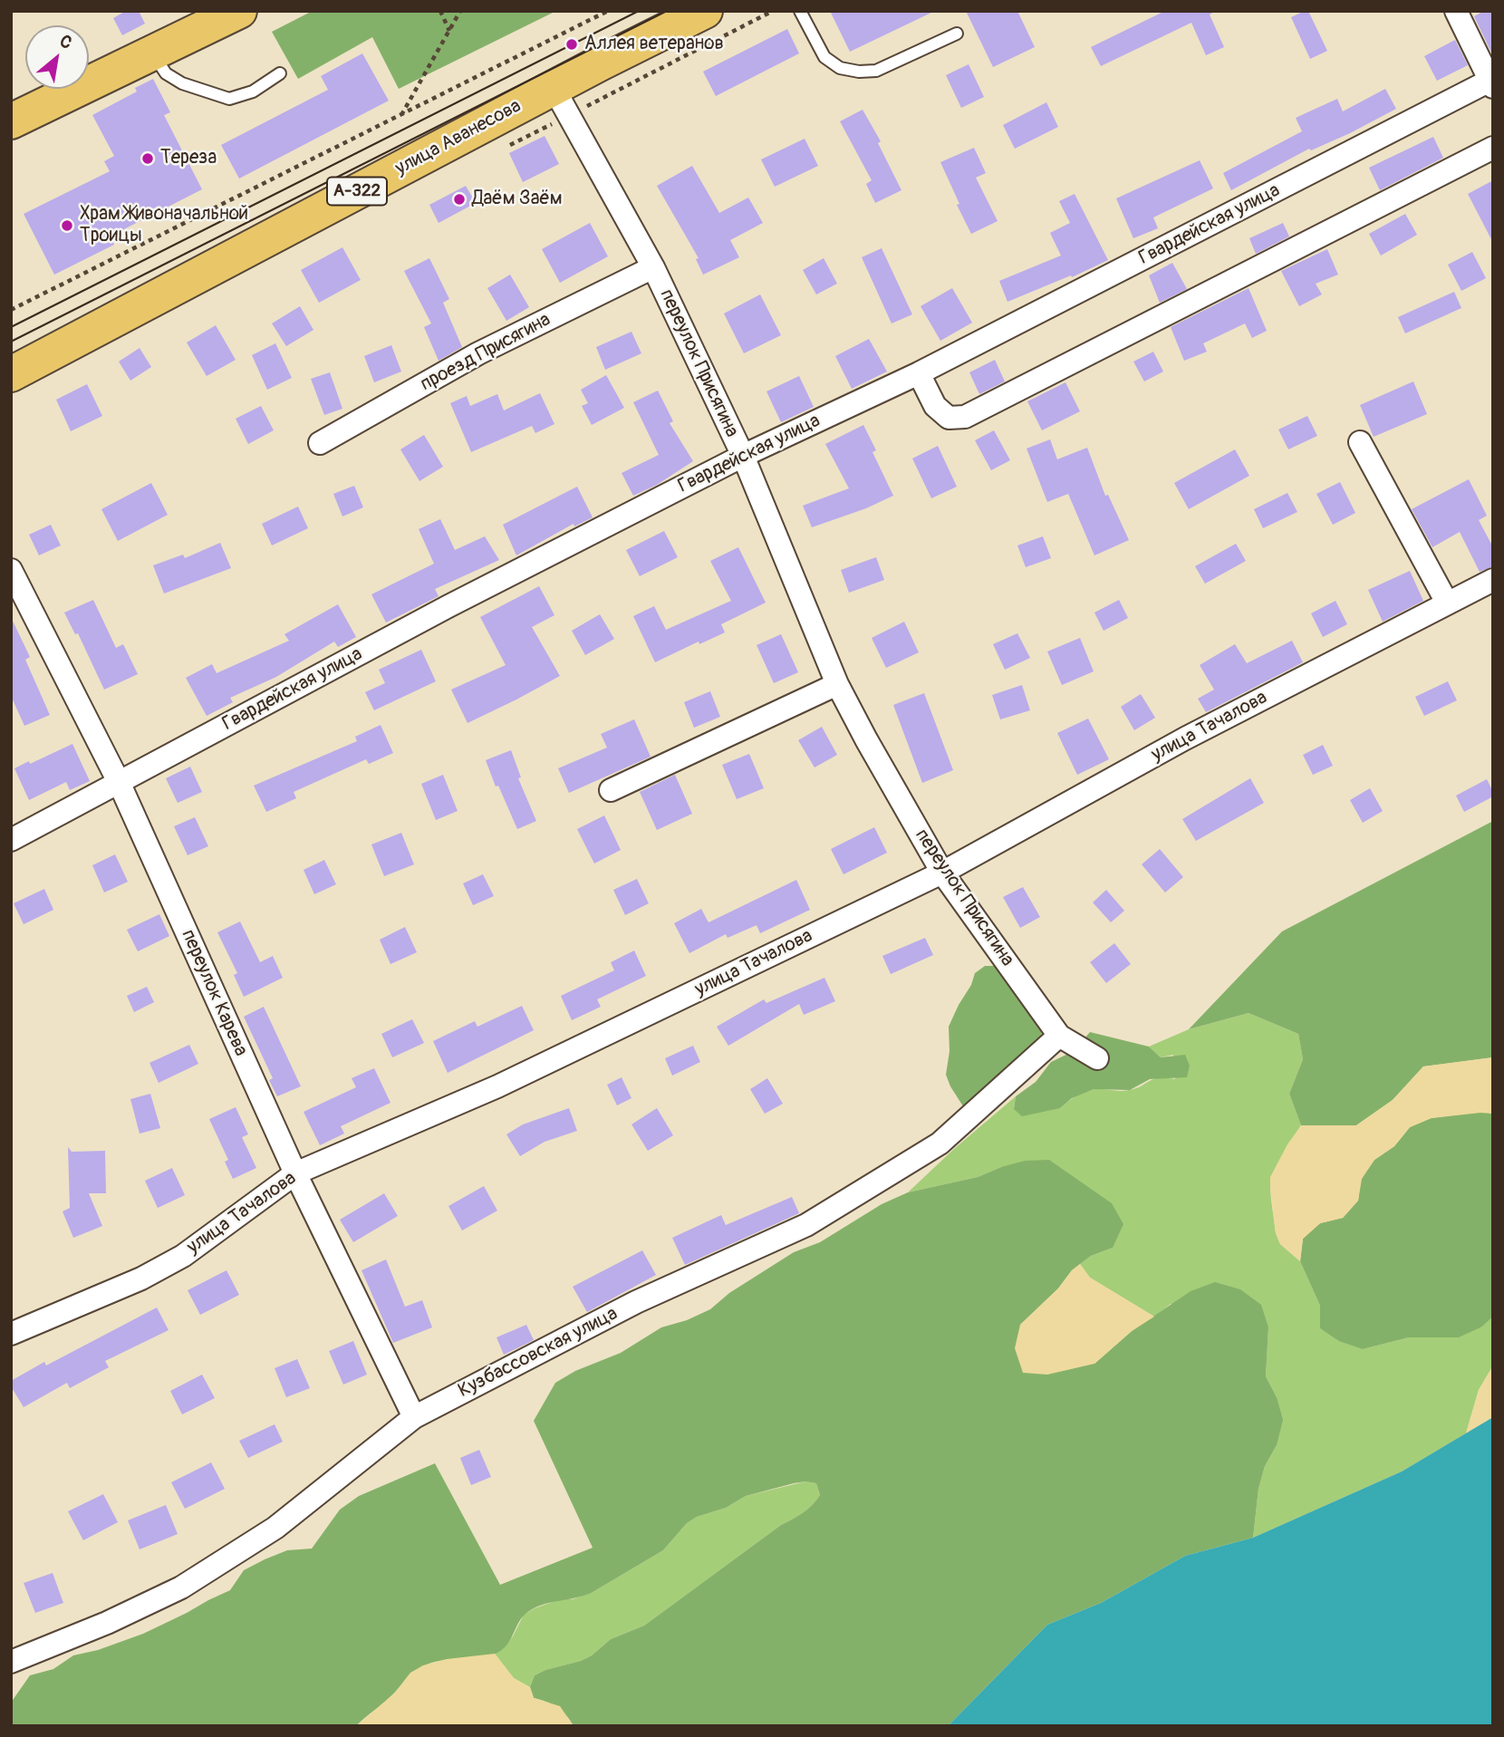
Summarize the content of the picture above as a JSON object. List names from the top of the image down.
{
  "streets": {
    "highway": ["улица Аванесова", "А-322"],
    "street": [
      "Гвардейская улица",
      "проезд Присягина",
      "переулок Присягина",
      "улица Тачалова",
      "переулок Карева",
      "Кузбассовская улица"
    ]
  },
  "crossings": [
    ["улица Аванесова", "переулок Присягина"],
    ["Гвардейская улица", "переулок Присягина"],
    ["Гвардейская улица", "переулок Карева"],
    ["проезд Присягина", "переулок Присягина"],
    ["переулок Присягина", "улица Тачалова"],
    ["переулок Присягина", "Кузбассовская улица"],
    ["улица Тачалова", "переулок Карева"],
    ["переулок Карева", "Кузбассовская улица"]
  ],
  "places": [
    "Аллея ветеранов",
    "Тереза",
    "Даём Заём",
    "Храм Живоначальной Троицы"
  ],
  "north": "top right"
}
